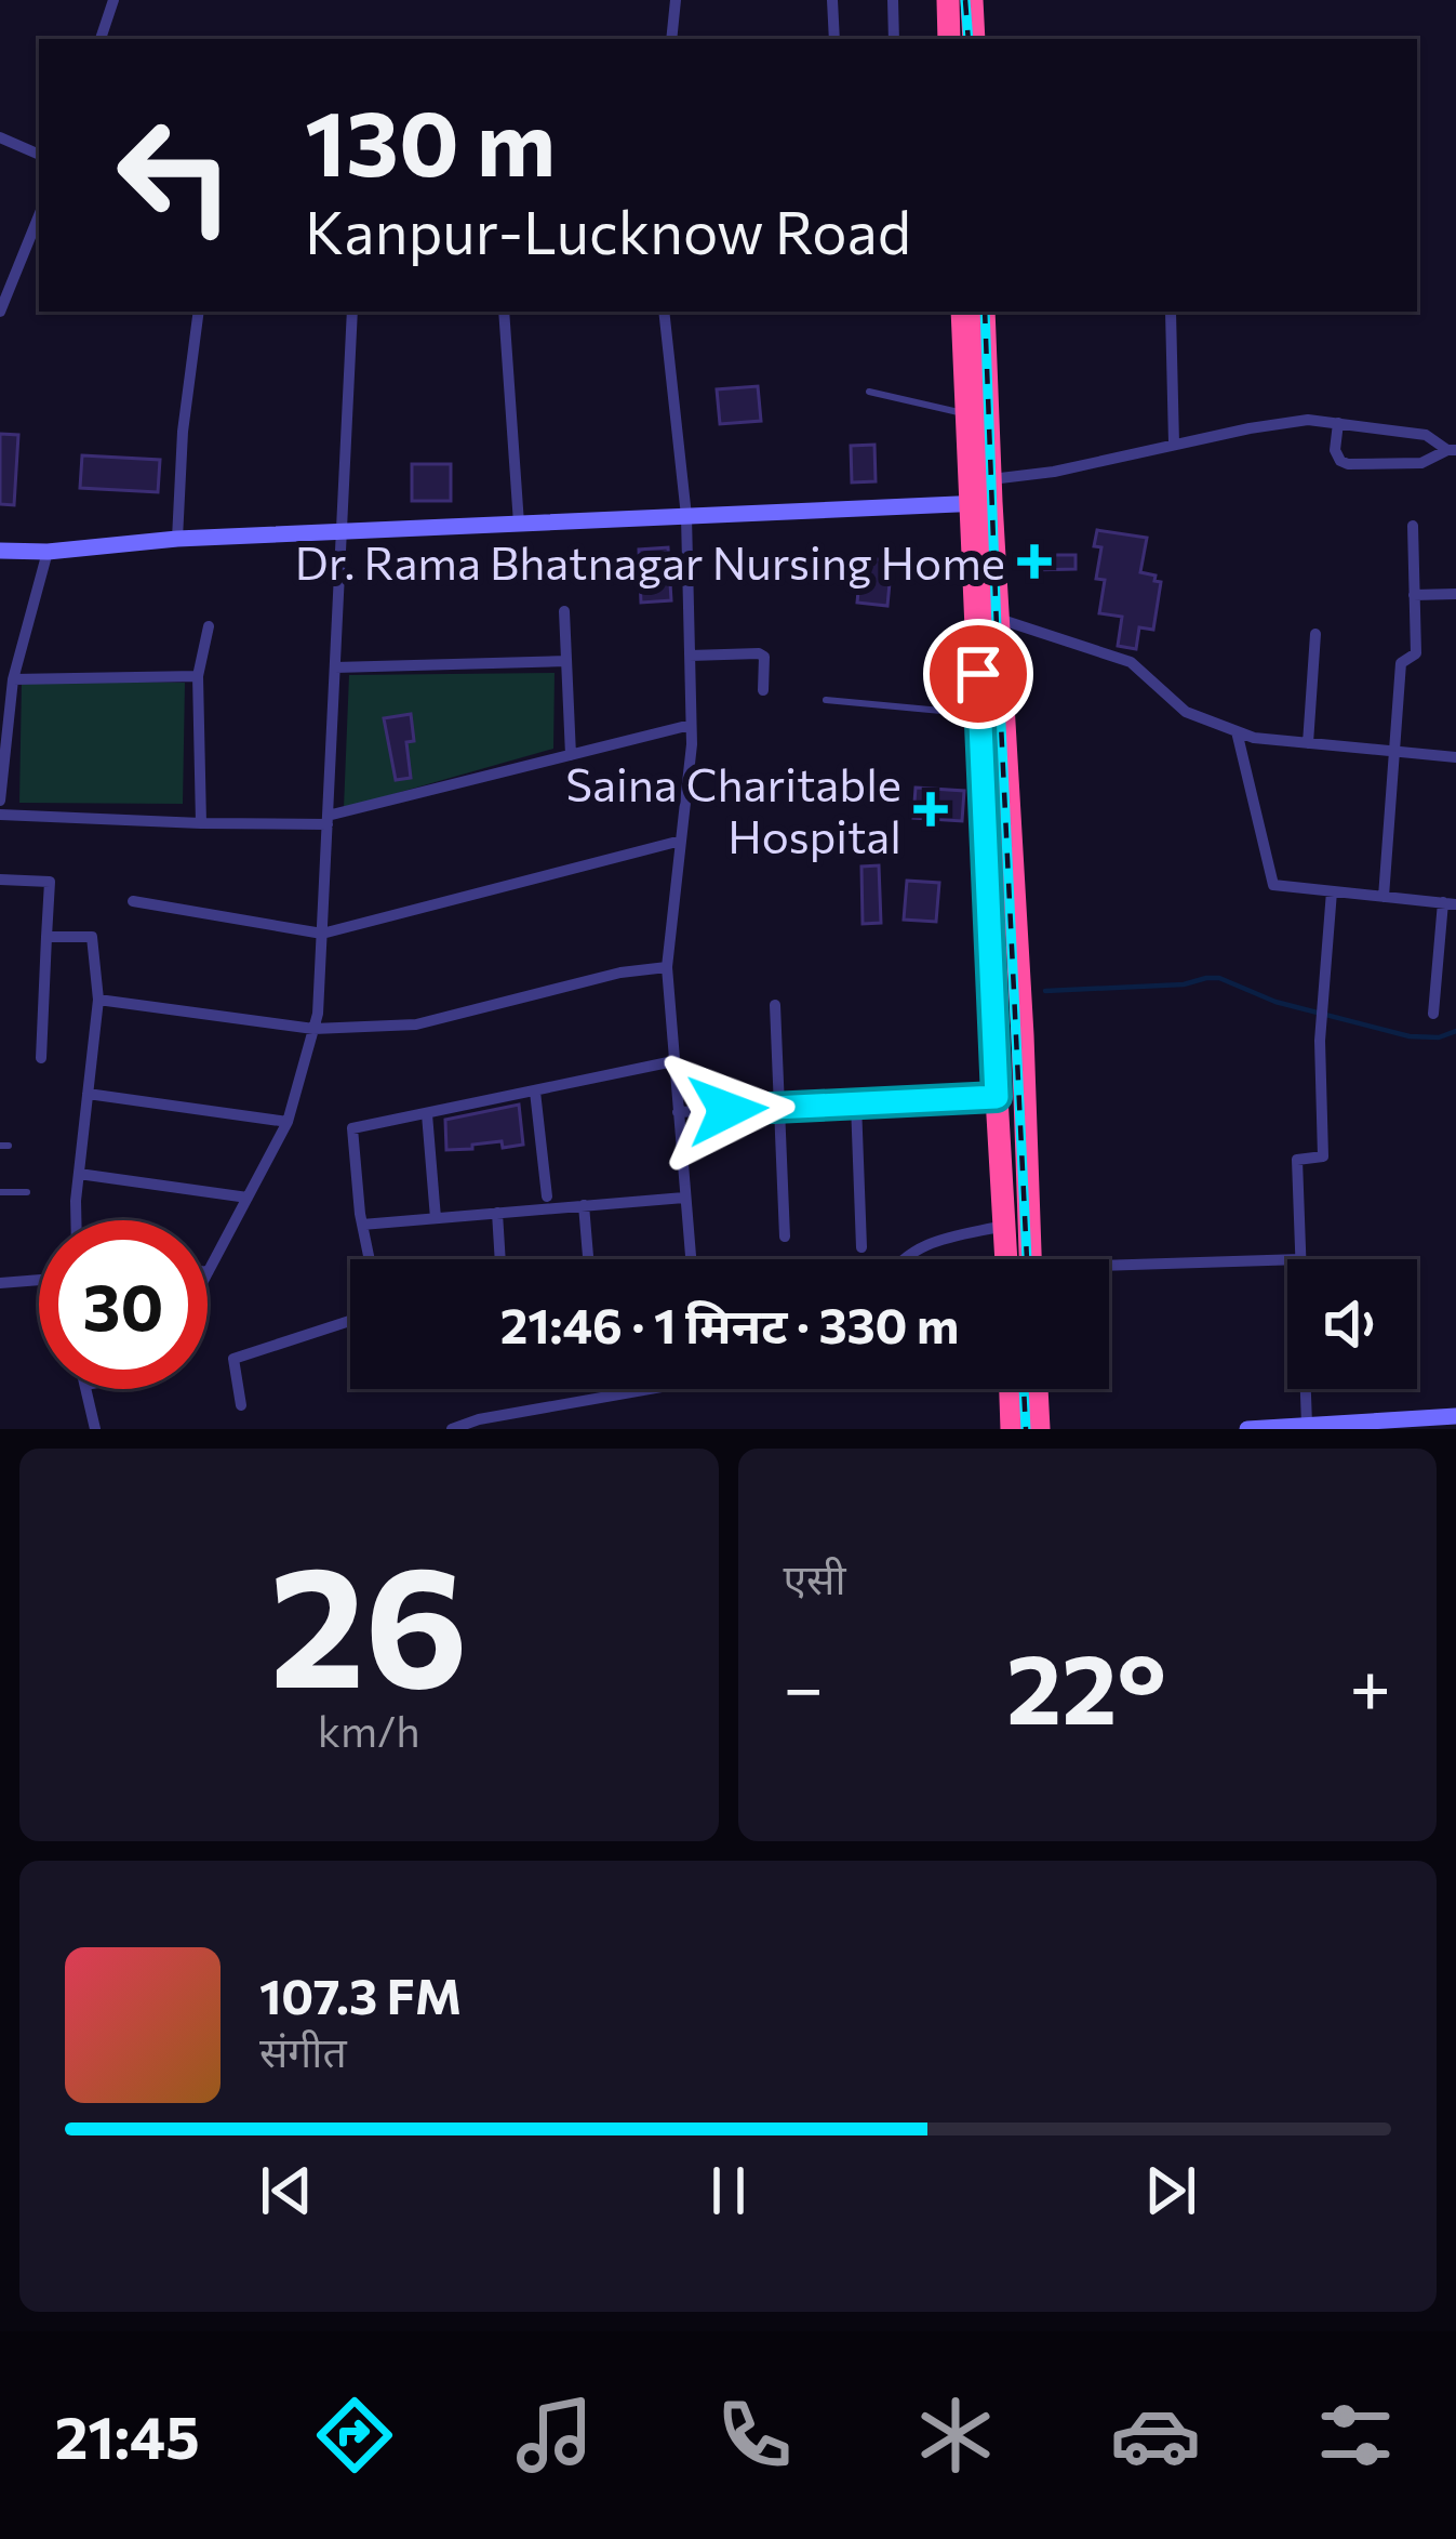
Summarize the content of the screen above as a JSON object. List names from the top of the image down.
{
  "places": {
    "health": ["Dr. Rama Bhatnagar Nursing Home", "Saina Charitable Hospital"]
  },
  "page": {
    "turn": ["130 m", "Kanpur-Lucknow Road"],
    "limit": "30",
    "trip": "21:46 · 1 मिनट · 330 m",
    "tile": [
      ["26", "km/h"],
      "एसी"
    ],
    "heat": ["−", "22°", "+"],
    "song": ["107.3 FM", "संगीत"],
    "tabs": "21:45"
  }
}
